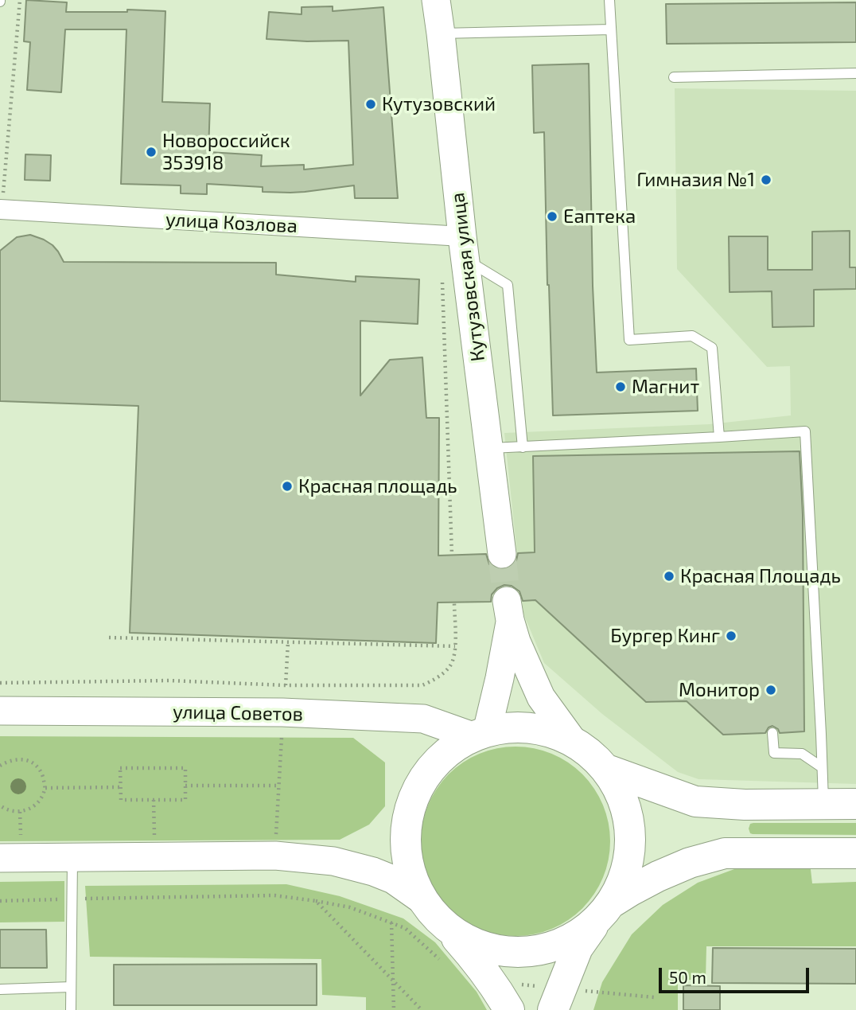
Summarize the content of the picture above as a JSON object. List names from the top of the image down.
{
  "streets": {
    "street": ["улица Козлова", "Кутузовская улица", "улица Советов"]
  },
  "crossings": [
    ["улица Козлова", "Кутузовская улица"]
  ],
  "places": [
    "Кутузовский",
    "Новороссийск 353918",
    "Гимназия №1",
    "Еаптека",
    "Магнит",
    "Красная площадь",
    "Красная Площадь",
    "Бургер Кинг",
    "Монитор"
  ],
  "scale_bar": "50 m"
}
